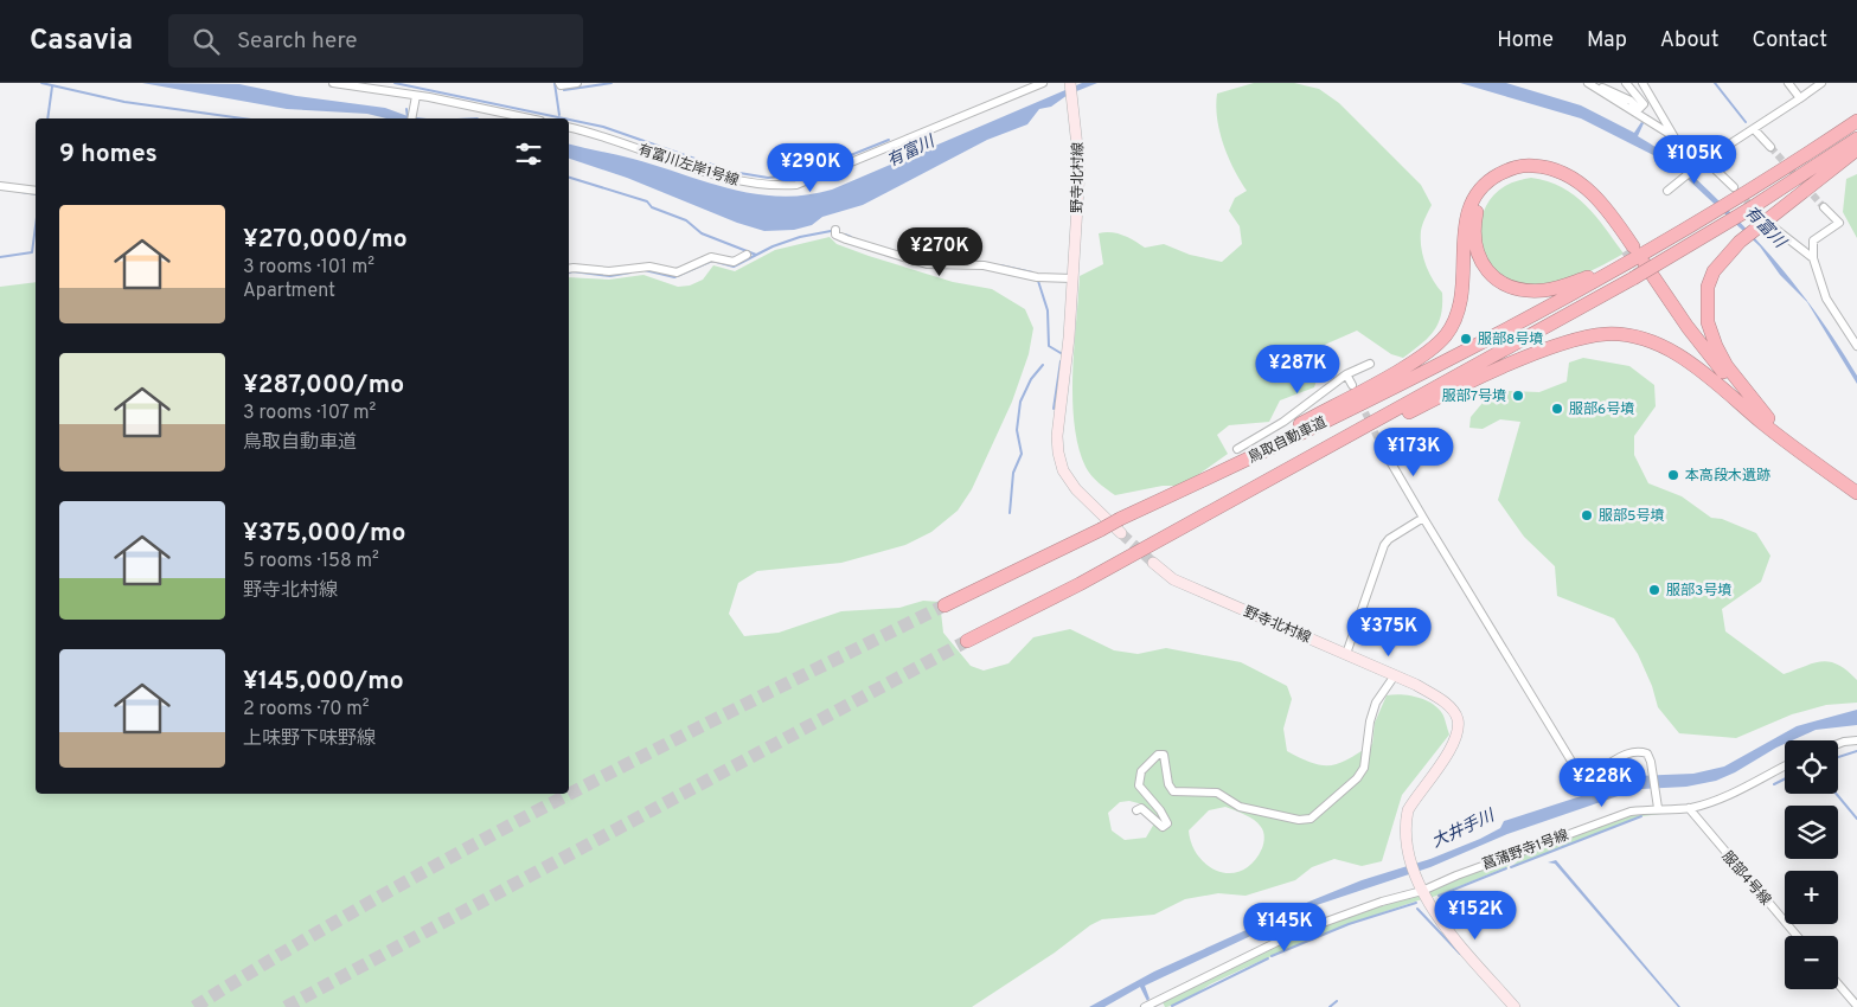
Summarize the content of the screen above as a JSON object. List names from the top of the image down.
{
  "streets": {
    "highway": ["鳥取自動車道"],
    "street": [
      "有富川左岸1号線",
      "野寺北村線",
      "菖蒲野寺1号線",
      "服部4号線"
    ]
  },
  "crossings": [
    ["野寺北村線", "鳥取自動車道"],
    ["野寺北村線", "菖蒲野寺1号線"],
    ["菖蒲野寺1号線", "服部4号線"]
  ],
  "water": ["有富川", "大井手川"],
  "places": [
    "服部8号墳",
    "服部7号墳",
    "服部6号墳",
    "本高段木遺跡",
    "服部5号墳",
    "服部3号墳"
  ],
  "page": {
    "header": "Casavia",
    "search": "Search here",
    "nav": [
      "Home",
      "Map",
      "About",
      "Contact"
    ],
    "heading": "9 homes",
    "price": [
      "¥105K",
      "¥290K",
      "¥270K",
      "¥287K",
      "¥173K",
      "¥375K",
      "¥228K",
      "¥152K",
      "¥145K"
    ],
    "list": [
      {
        "name": "¥270,000/mo",
        "note": "3 rooms · 101 m² · Apartment"
      },
      {
        "name": "¥287,000/mo",
        "note": "3 rooms · 107 m² · 鳥取自動車道"
      },
      {
        "name": "¥375,000/mo",
        "note": "5 rooms · 158 m² · 野寺北村線"
      },
      {
        "name": "¥145,000/mo",
        "note": "2 rooms · 70 m² · 上味野下味野線"
      }
    ],
    "map_buttons": ["+", "−"]
  }
}
